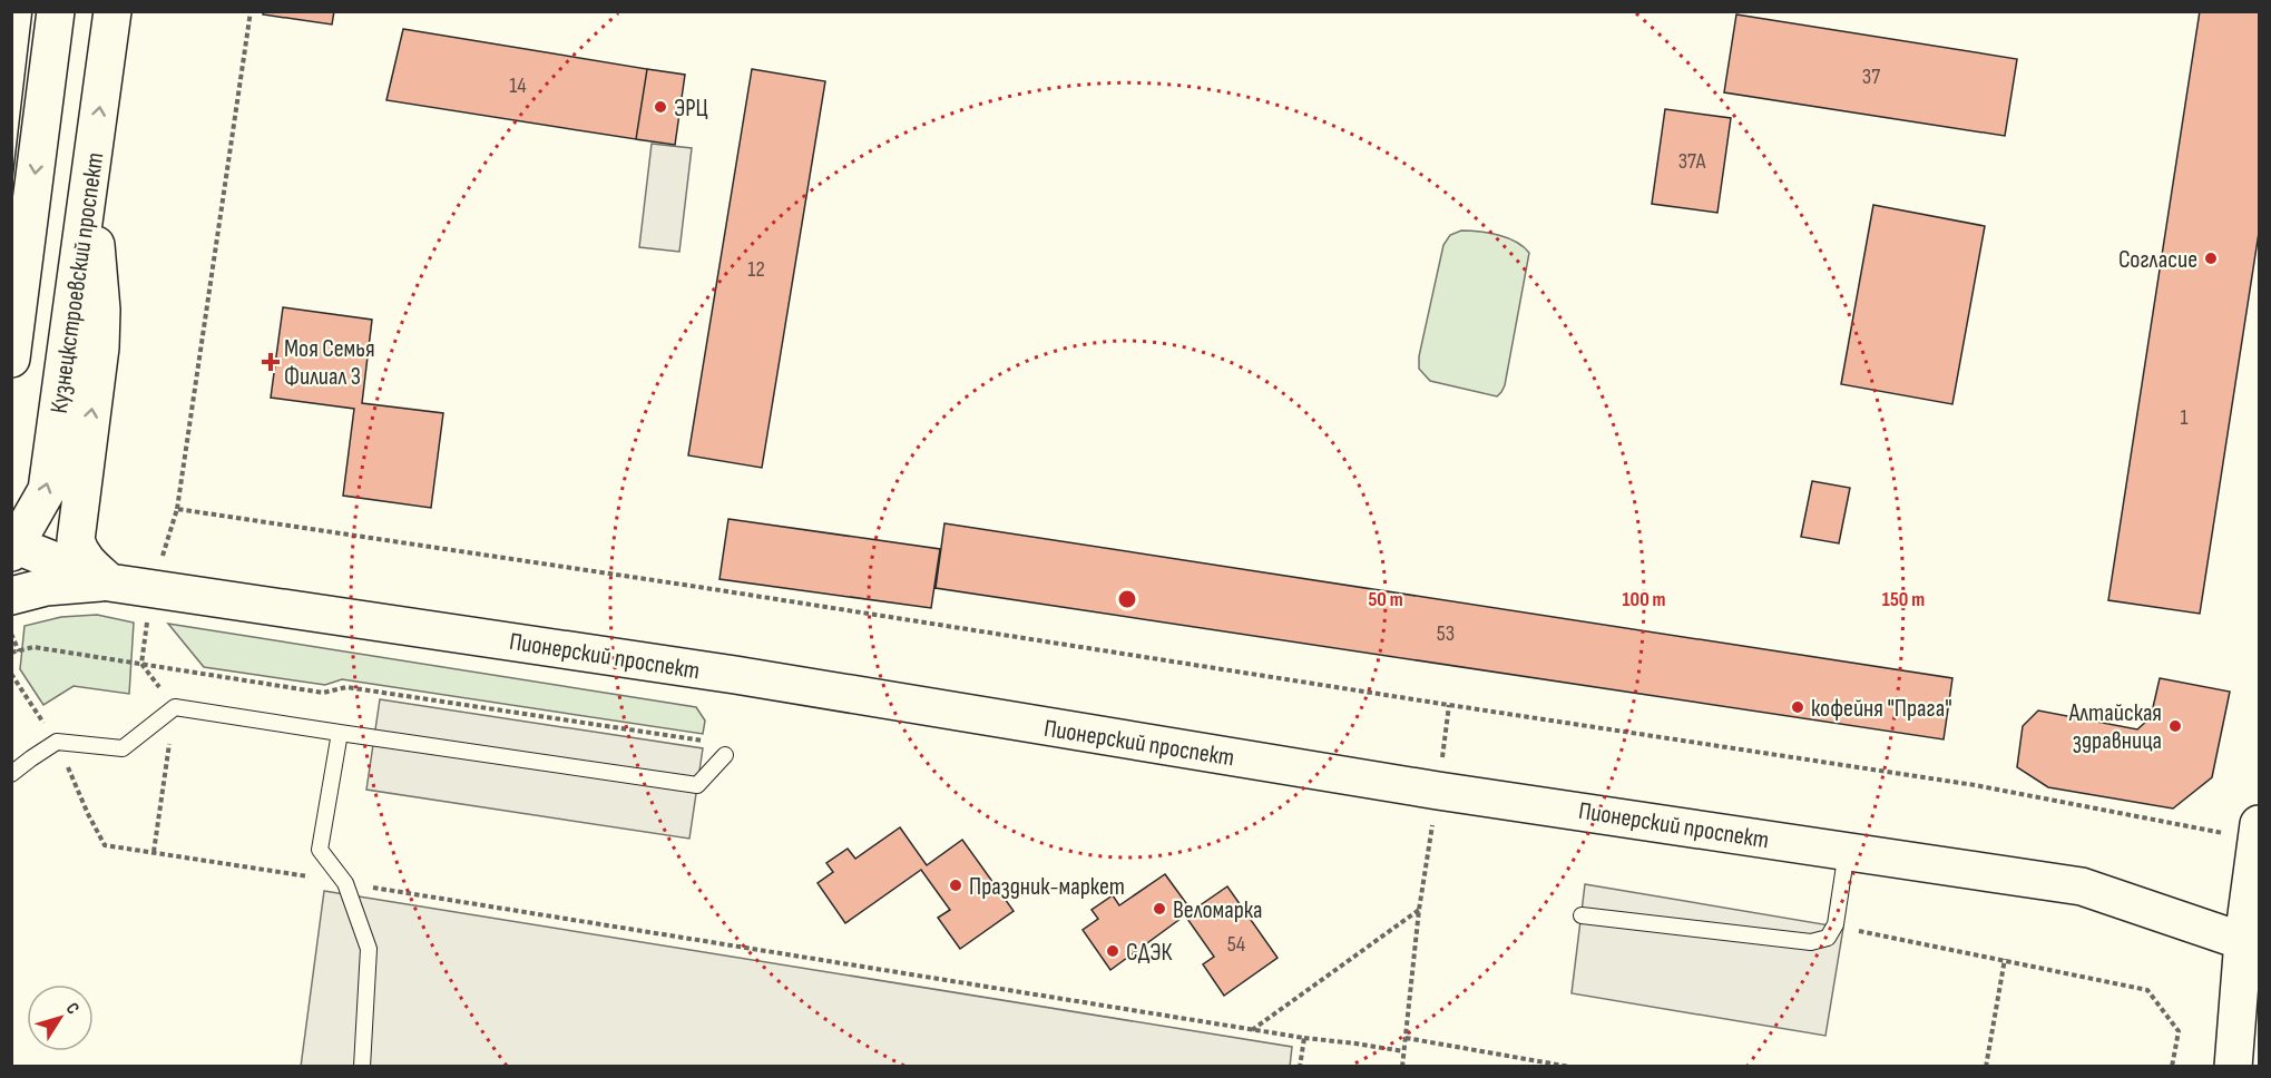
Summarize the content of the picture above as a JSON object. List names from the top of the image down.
{
  "streets": {
    "main road": ["Кузнецкстроевский проспект", "Пионерский проспект"]
  },
  "crossings": [
    ["Кузнецкстроевский проспект", "Пионерский проспект"]
  ],
  "places": {
    "other": [
      "ЭРЦ",
      "Согласие",
      "кофейня \"Прага\"",
      "Алтайская здравница",
      "Праздник-маркет",
      "Веломарка",
      "СДЭК"
    ],
    "health": ["Моя Семья Филиал 3"]
  },
  "house_numbers": [
    "37",
    "14",
    "37А",
    "12",
    "1",
    "53",
    "54"
  ],
  "north": "top right",
  "rings": ["50 m", "100 m", "150 m"]
}
